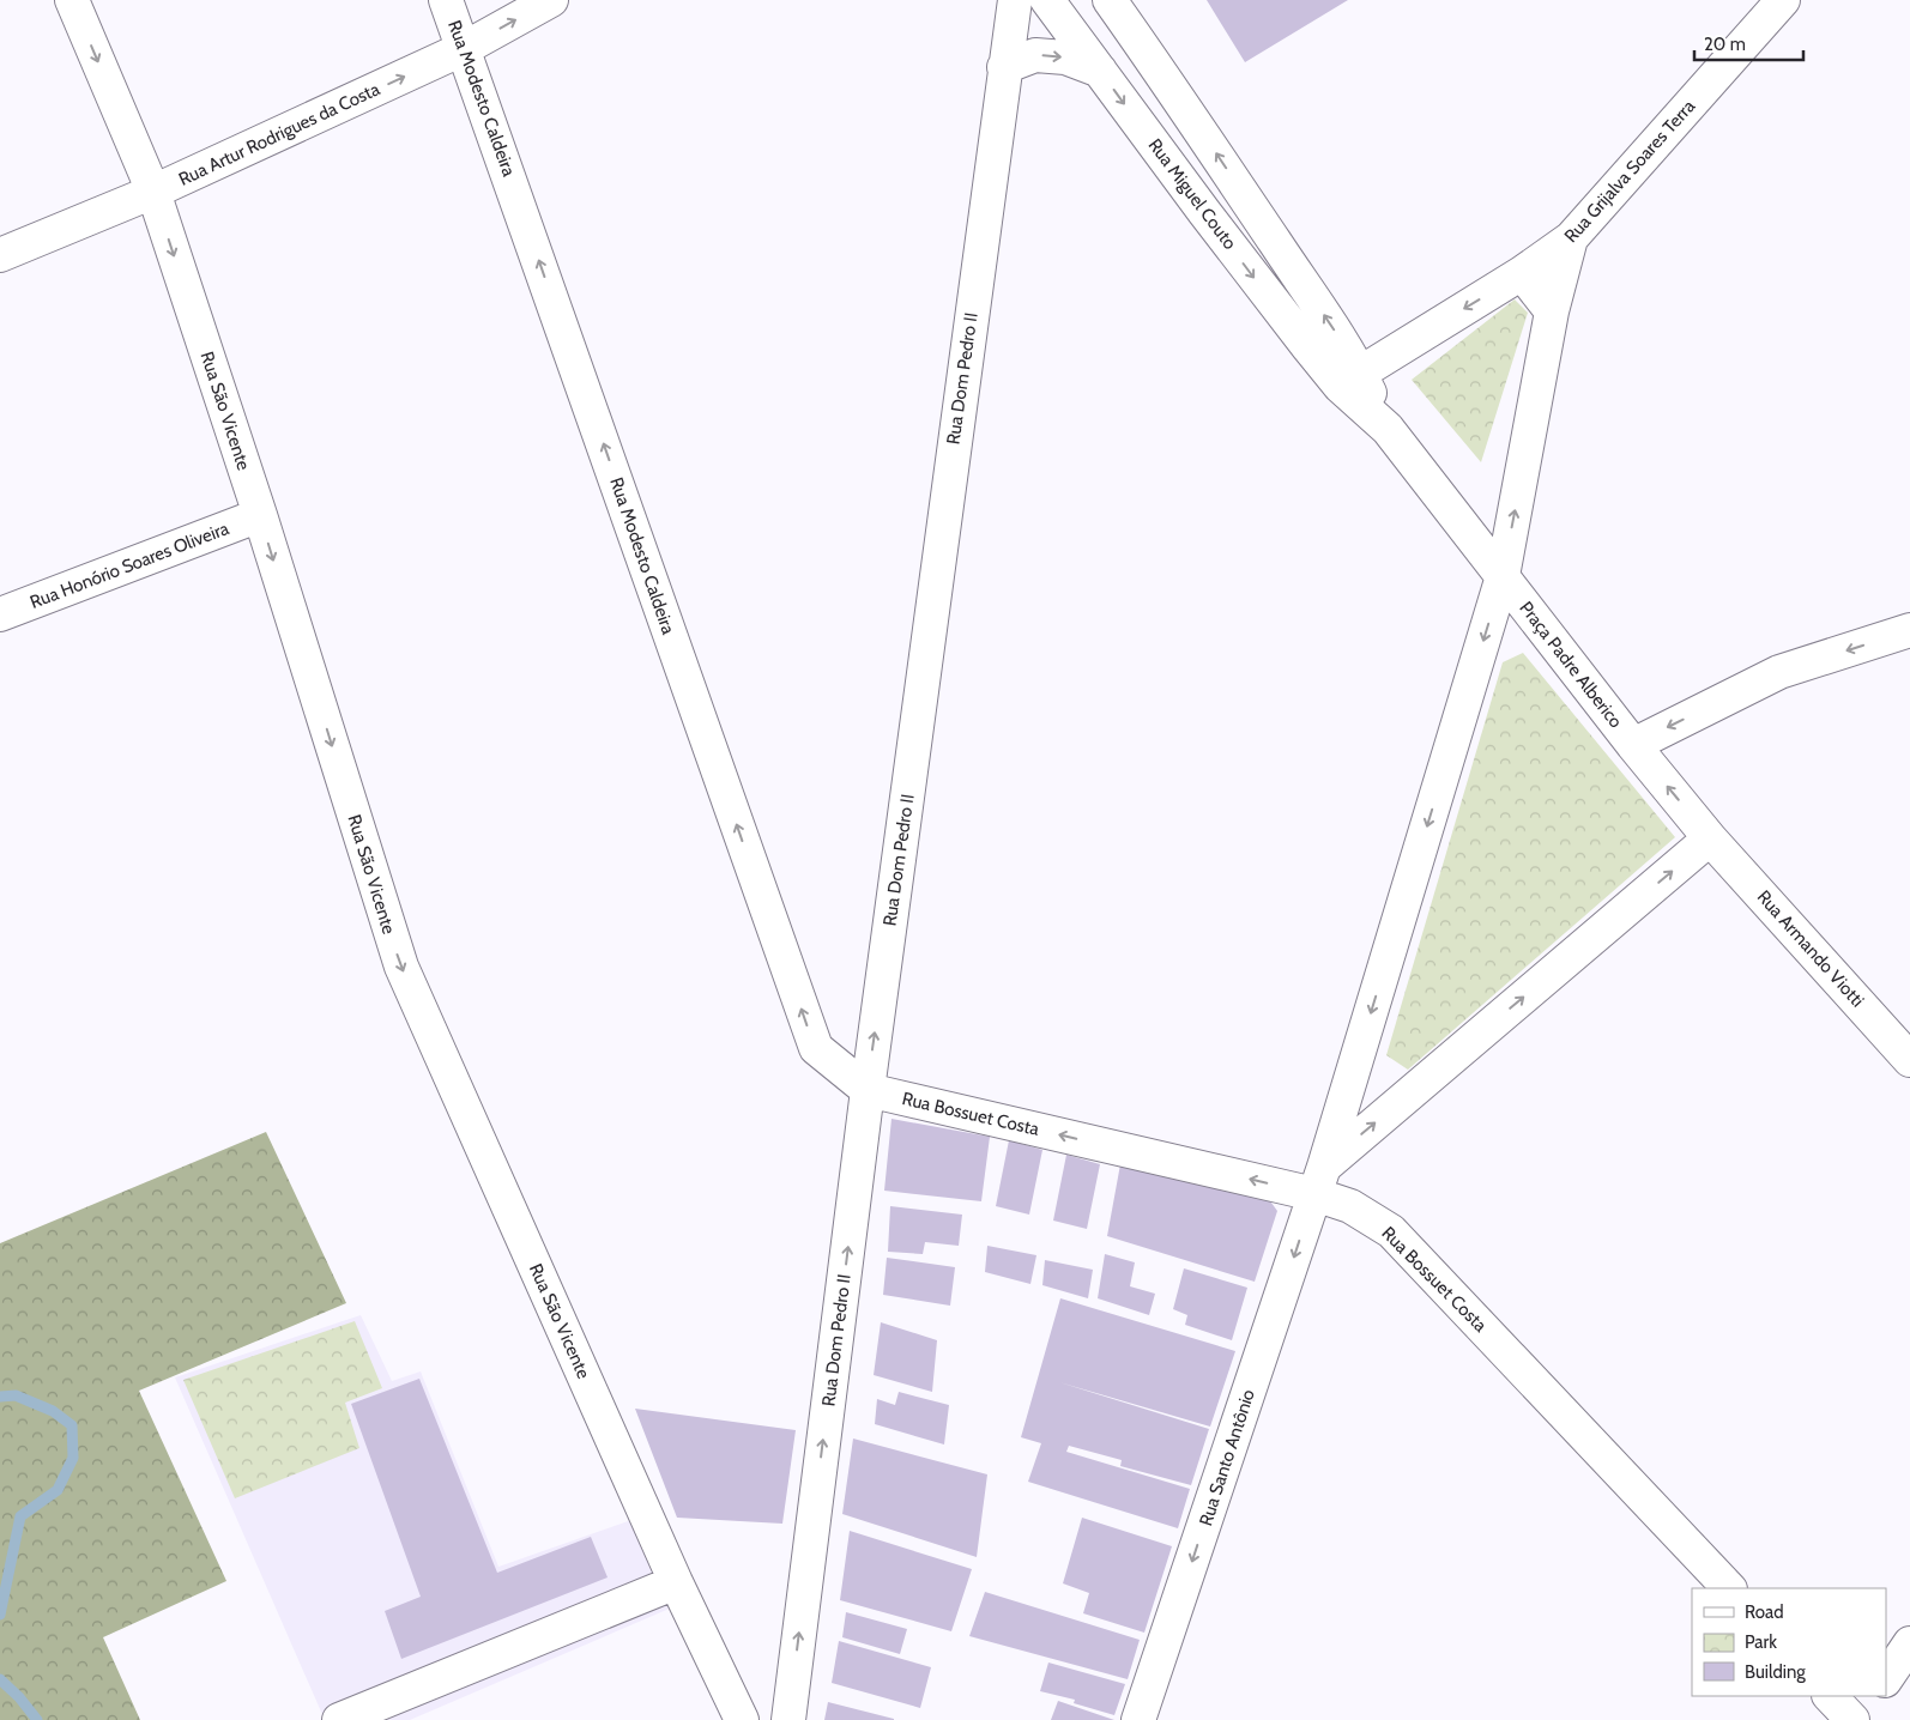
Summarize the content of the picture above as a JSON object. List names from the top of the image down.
{
  "streets": {
    "street": [
      "Rua Modesto Caldeira",
      "Rua Artur Rodrigues da Costa",
      "Rua Grijalva Soares Terra",
      "Rua Miguel Couto",
      "Rua Dom Pedro II",
      "Rua São Vicente",
      "Rua Honório Soares Oliveira",
      "Praça Padre Alberico",
      "Rua Armando Viotti",
      "Rua Bossuet Costa",
      "Rua Santo Antônio"
    ]
  },
  "crossings": [
    ["Rua Modesto Caldeira", "Rua Artur Rodrigues da Costa"],
    ["Rua Modesto Caldeira", "Rua Dom Pedro II"],
    ["Rua Modesto Caldeira", "Rua Bossuet Costa"],
    ["Rua Artur Rodrigues da Costa", "Rua São Vicente"],
    ["Rua Grijalva Soares Terra", "Rua Miguel Couto"],
    ["Rua Dom Pedro II", "Rua Bossuet Costa"],
    ["Rua São Vicente", "Rua Honório Soares Oliveira"],
    ["Praça Padre Alberico", "Rua Armando Viotti"],
    ["Praça Padre Alberico", "Rua Bossuet Costa"],
    ["Praça Padre Alberico", "Rua Santo Antônio"],
    ["Rua Bossuet Costa", "Rua Santo Antônio"]
  ],
  "one_way": [
    "Rua Modesto Caldeira",
    "Rua Artur Rodrigues da Costa",
    "Rua Dom Pedro II",
    "Rua São Vicente",
    "Rua Bossuet Costa",
    "Rua Santo Antônio"
  ],
  "legend": ["Road", "Park", "Building"],
  "scale_bar": "20 m"
}
